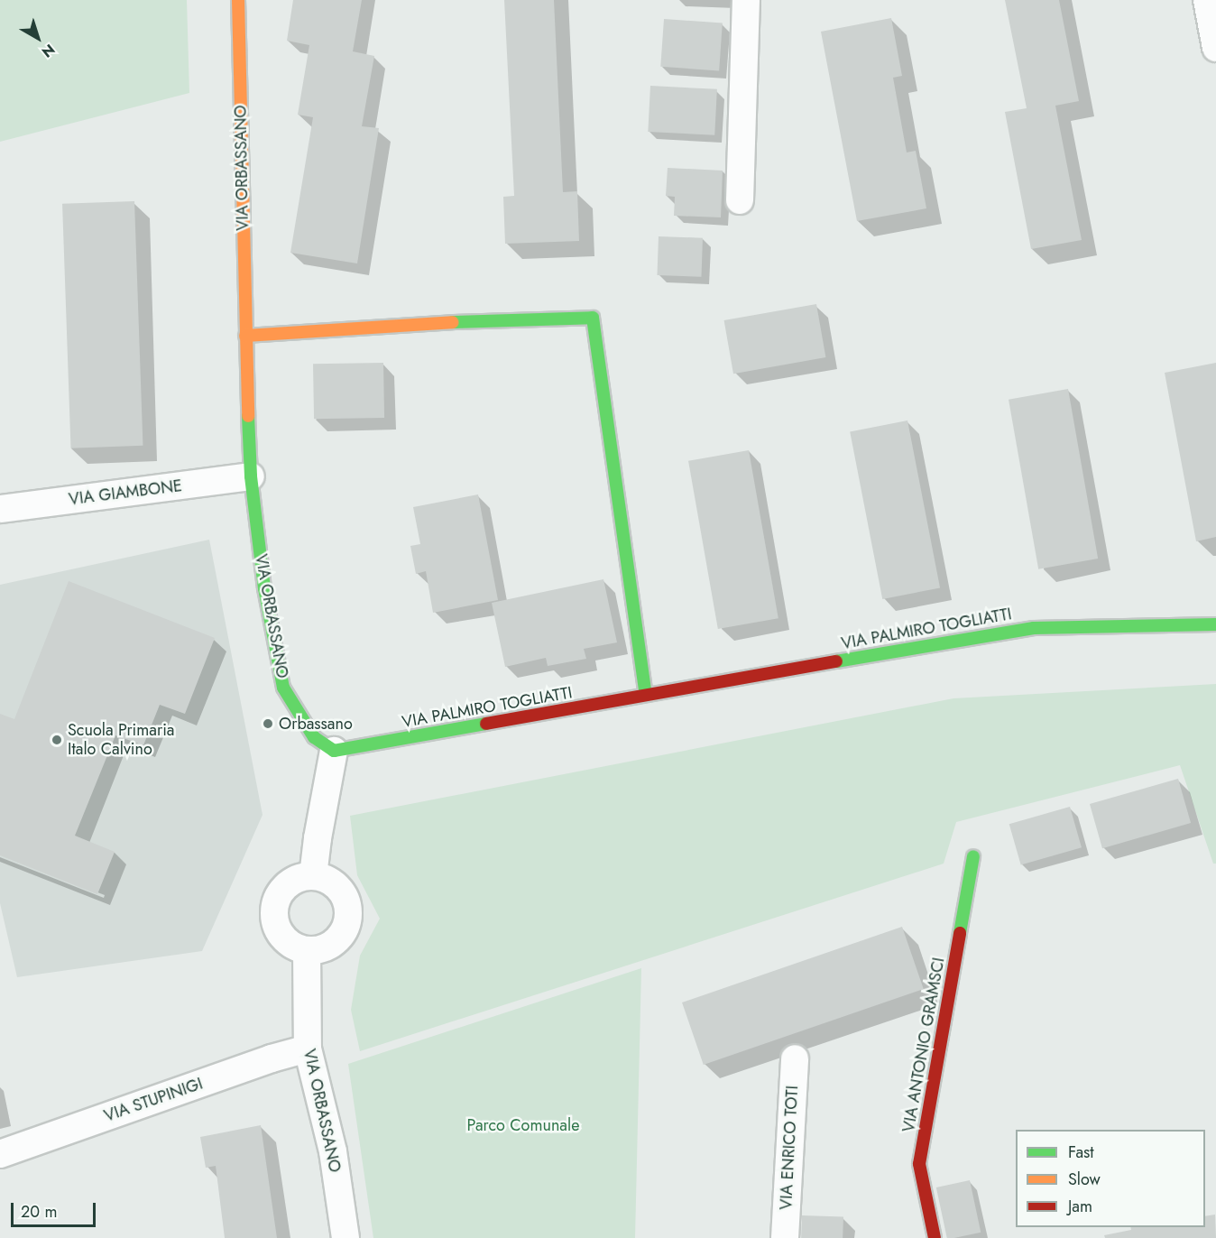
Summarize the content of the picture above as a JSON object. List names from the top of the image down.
{
  "streets": {
    "street": [
      "VIA ORBASSANO",
      "VIA GIAMBONE",
      "VIA PALMIRO TOGLIATTI",
      "VIA ANTONIO GRAMSCI",
      "VIA STUPINIGI",
      "VIA ENRICO TOTI"
    ]
  },
  "crossings": [
    ["VIA ORBASSANO", "VIA GIAMBONE"],
    ["VIA ORBASSANO", "VIA PALMIRO TOGLIATTI"],
    ["VIA ORBASSANO", "VIA STUPINIGI"]
  ],
  "parks": ["Parco Comunale"],
  "places": ["Orbassano", "Scuola Primaria Italo Calvino"],
  "legend": ["Fast", "Slow", "Jam"],
  "scale_bar": "20 m",
  "north": "bottom right"
}
